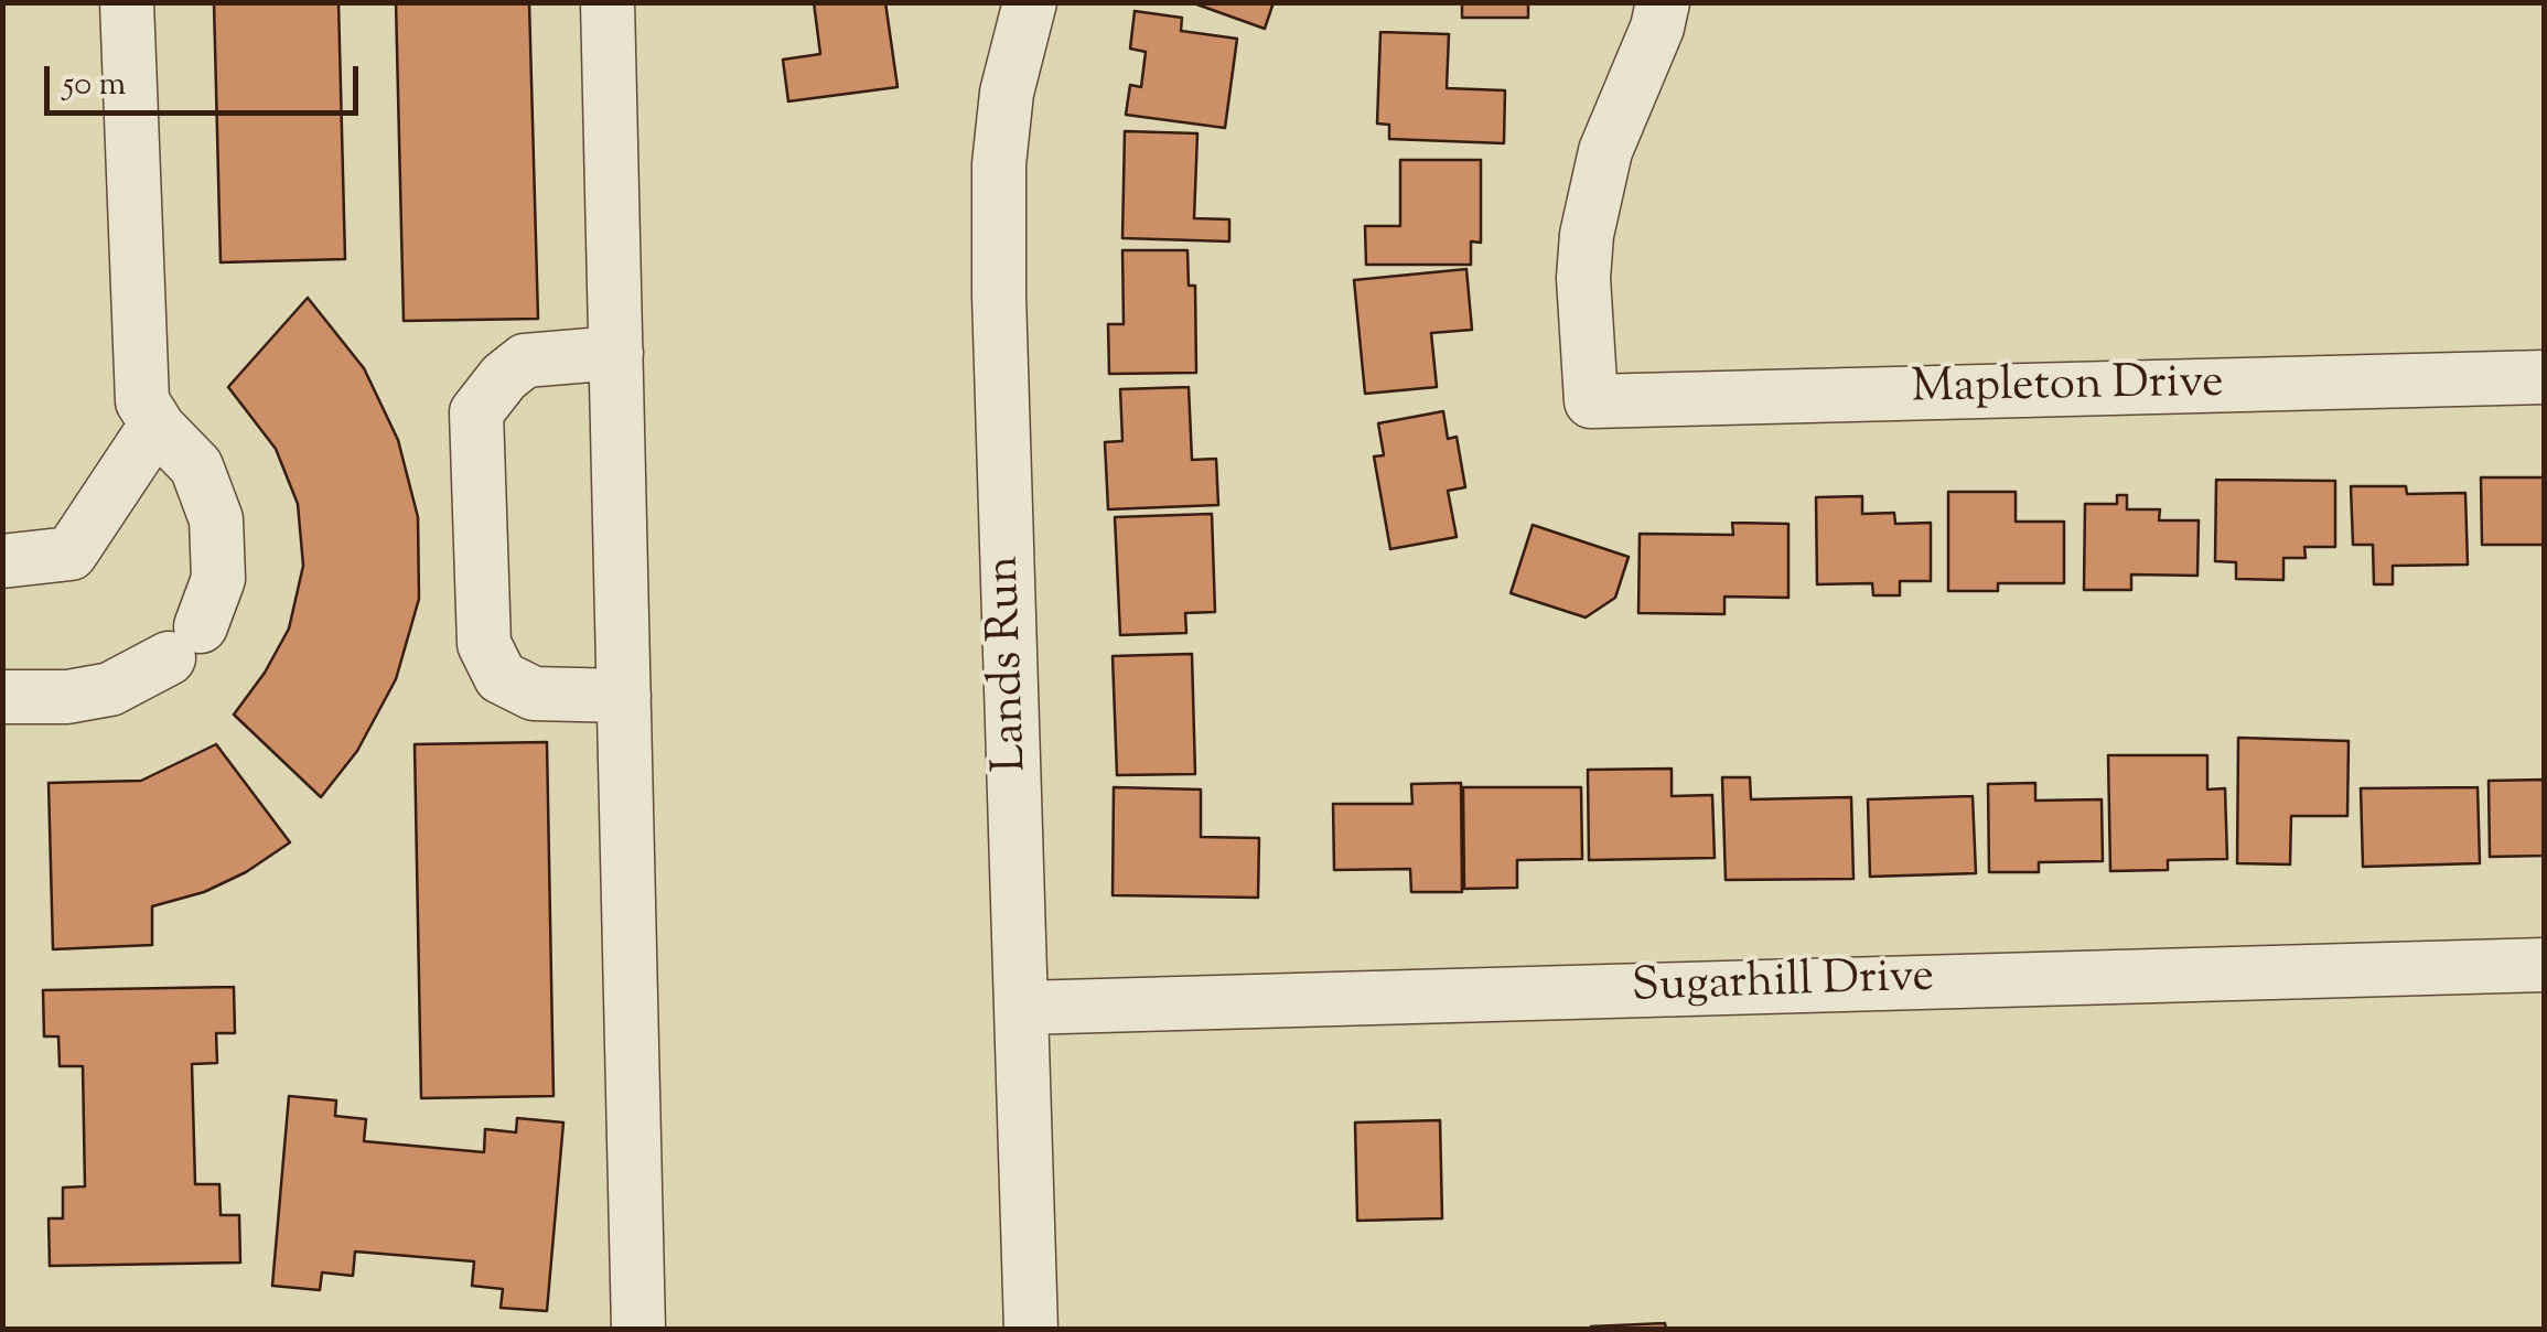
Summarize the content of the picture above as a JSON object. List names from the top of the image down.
{
  "streets": {
    "street": ["Mapleton Drive", "Lands Run", "Sugarhill Drive"]
  },
  "crossings": [
    ["Lands Run", "Sugarhill Drive"]
  ],
  "scale_bar": "50 m"
}
